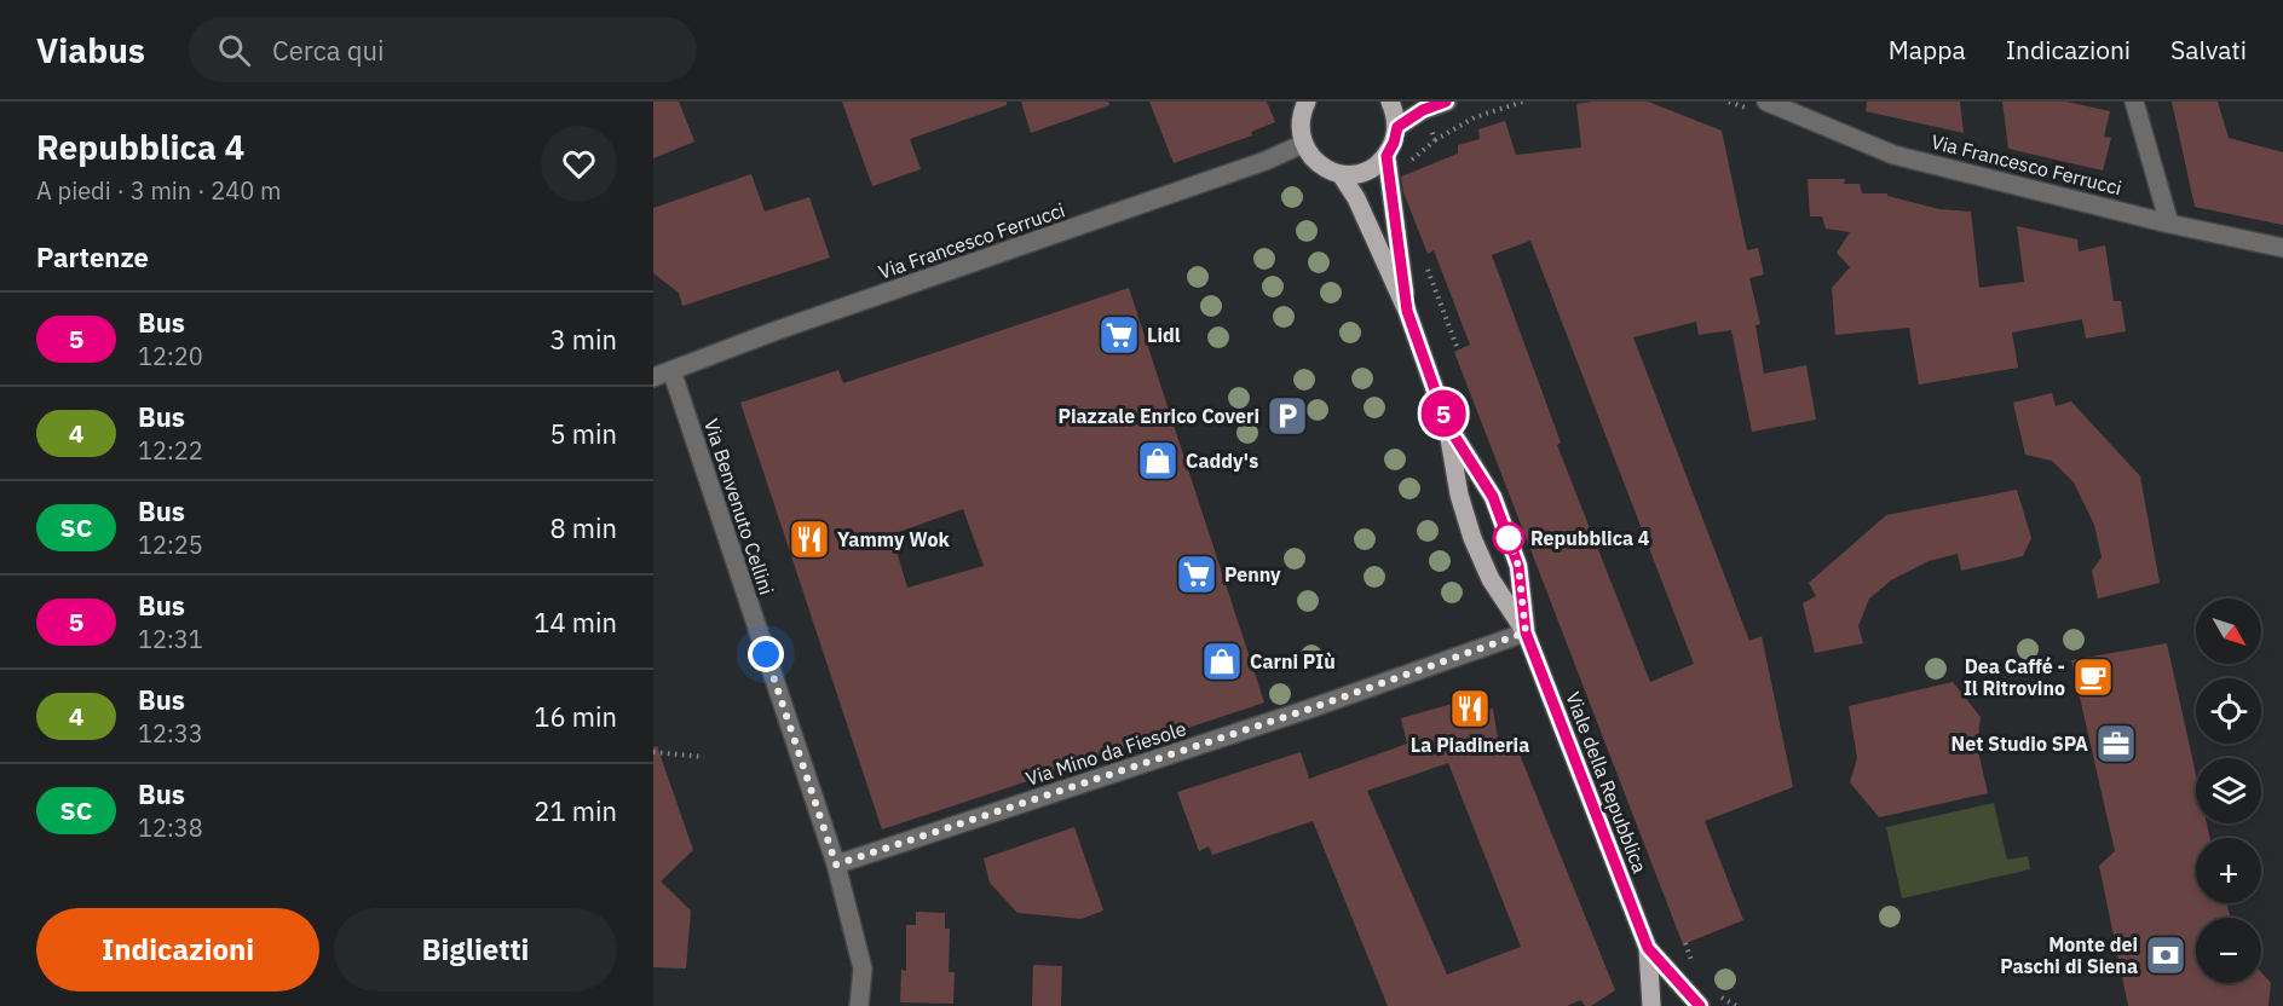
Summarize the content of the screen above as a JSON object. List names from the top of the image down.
{
  "streets": {
    "main road": ["Viale della Repubblica"],
    "street": ["Via Francesco Ferrucci", "Via Benvenuto Cellini", "Via Mino da Fiesole"]
  },
  "crossings": [
    ["Via Francesco Ferrucci", "Via Benvenuto Cellini"],
    ["Via Benvenuto Cellini", "Via Mino da Fiesole"],
    ["Via Mino da Fiesole", "Viale della Repubblica"]
  ],
  "places": {
    "supermarket": ["Lidl", "Penny"],
    "parking": ["Piazzale Enrico Coveri"],
    "shop": ["Caddy's", "Carni PIù"],
    "other": ["Repubblica 4"],
    "restaurant": ["Yammy Wok", "La Piadineria"],
    "cafe": ["Dea Caffé - Il Ritrovino"],
    "office": ["Net Studio SPA"],
    "bank": ["Monte dei Paschi di Siena"]
  },
  "lines": ["bus line 5"],
  "north": "bottom right",
  "page": {
    "header": "Viabus",
    "search": "Cerca qui",
    "nav": ["Mappa", "Indicazioni", "Salvati"],
    "heading": [
      ["Repubblica 4", "A piedi · 3 min · 240 m"],
      "Partenze"
    ],
    "on_map": "5",
    "list": [
      {
        "mark": "5",
        "name": "Bus",
        "note": "12:20",
        "value": "3 min"
      },
      {
        "mark": "4",
        "name": "Bus",
        "note": "12:22",
        "value": "5 min"
      },
      {
        "mark": "SC",
        "name": "Bus",
        "note": "12:25",
        "value": "8 min"
      },
      {
        "mark": "5",
        "name": "Bus",
        "note": "12:31",
        "value": "14 min"
      },
      {
        "mark": "4",
        "name": "Bus",
        "note": "12:33",
        "value": "16 min"
      },
      {
        "mark": "SC",
        "name": "Bus",
        "note": "12:38",
        "value": "21 min"
      }
    ],
    "map_buttons": ["+", "−"],
    "buttons": ["Indicazioni", "Biglietti"]
  }
}
